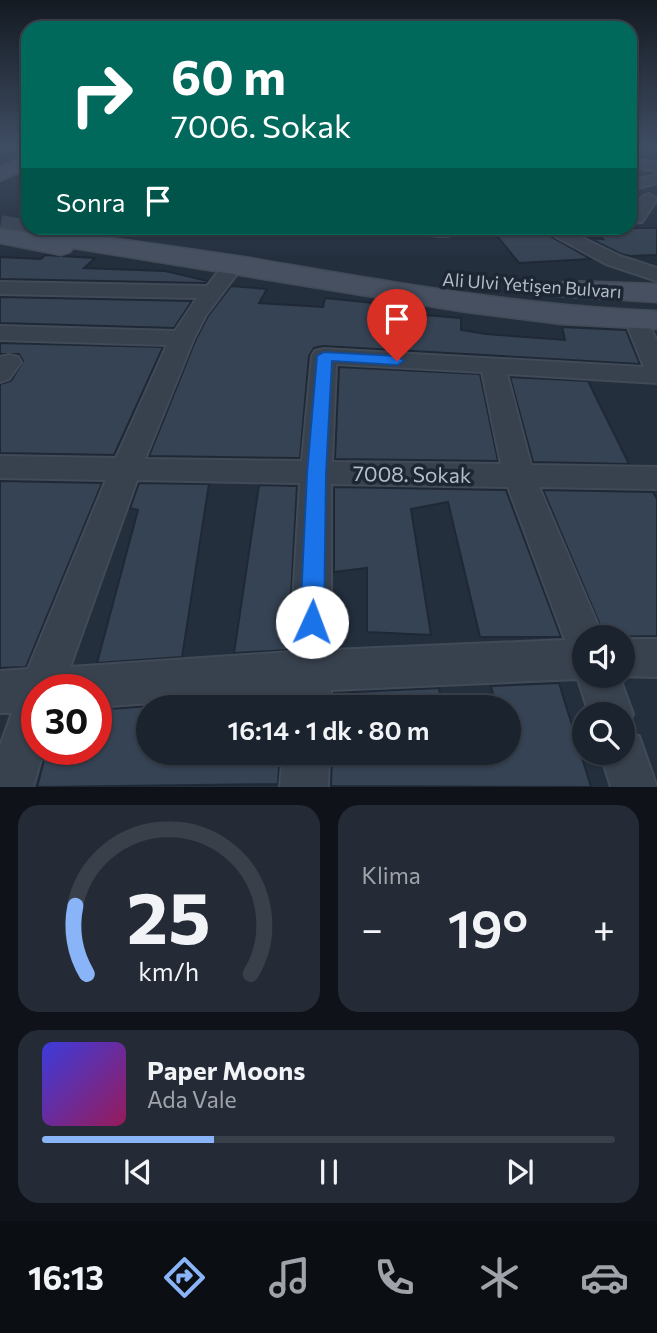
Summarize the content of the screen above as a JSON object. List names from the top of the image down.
{
  "streets": {
    "main road": ["Ali Ulvi Yetişen Bulvarı"],
    "street": ["7008. Sokak"]
  },
  "page": {
    "turn": ["60 m", "7006. Sokak"],
    "then": "Sonra",
    "limit": "30",
    "trip": "16:14 · 1 dk · 80 m",
    "tile": "Klima",
    "heat": ["−", "19°", "+"],
    "song": ["Paper Moons", "Ada Vale"],
    "tabs": "16:13",
    "gauge": ["25", "km/h"]
  }
}
